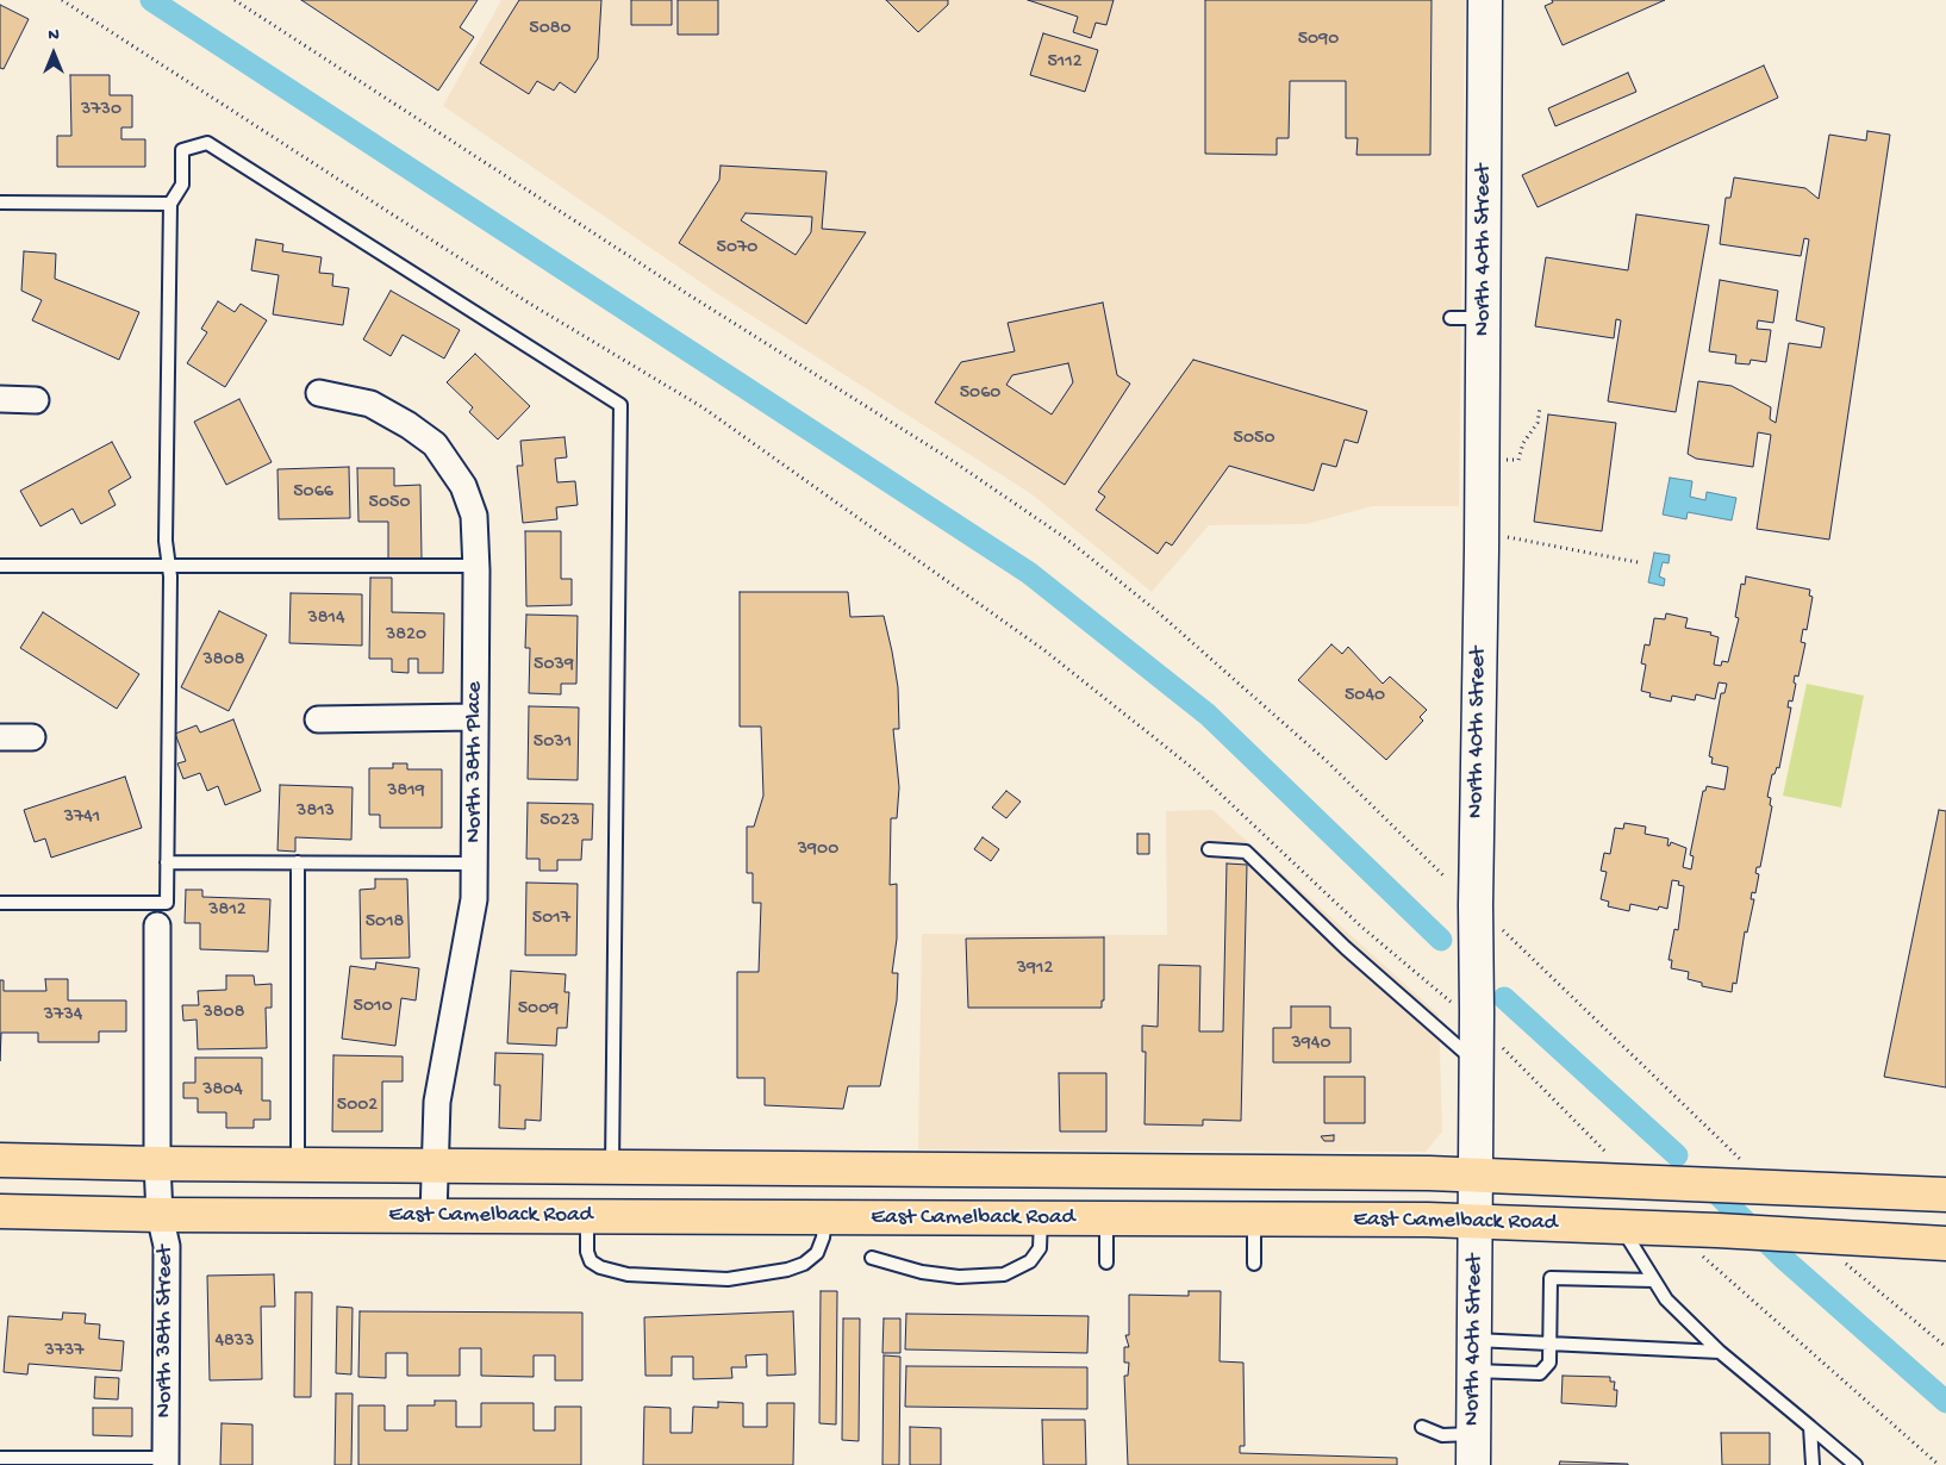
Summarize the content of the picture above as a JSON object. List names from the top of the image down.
{
  "streets": {
    "main road": ["North 40th Street", "East Camelback Road"],
    "street": ["North 38th Place", "North 38th Street"]
  },
  "crossings": [
    ["North 40th Street", "East Camelback Road"],
    ["North 38th Place", "East Camelback Road"],
    ["East Camelback Road", "North 38th Street"]
  ],
  "house_numbers": [
    "5080",
    "5090",
    "5112",
    "3730",
    "5070",
    "5060",
    "5050",
    "5066",
    "5050",
    "3814",
    "3820",
    "3808",
    "5039",
    "5040",
    "5031",
    "3819",
    "3813",
    "3741",
    "5023",
    "3900",
    "3812",
    "5017",
    "5018",
    "3912",
    "5010",
    "5009",
    "3808",
    "3734",
    "3940",
    "3804",
    "5002",
    "4833",
    "3737"
  ],
  "north": "top"
}
